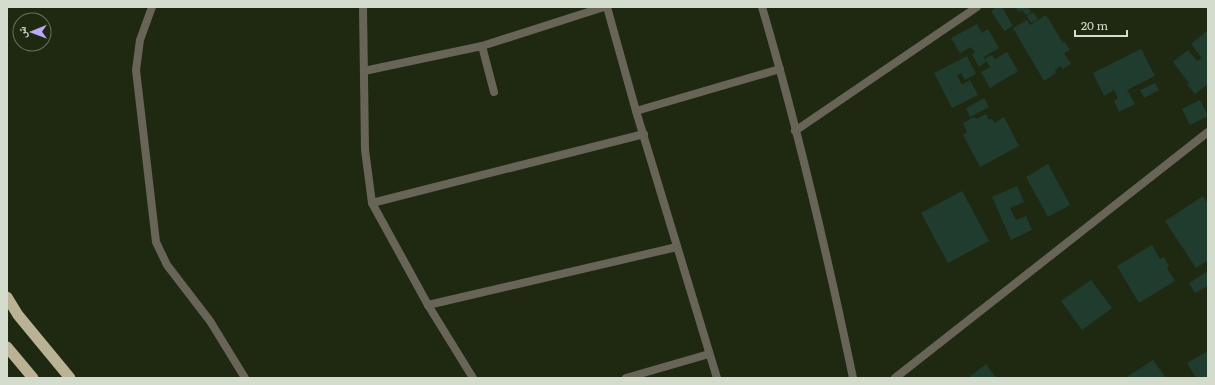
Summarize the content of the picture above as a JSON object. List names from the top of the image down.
{
  "scale_bar": "20 m",
  "north": "left"
}
